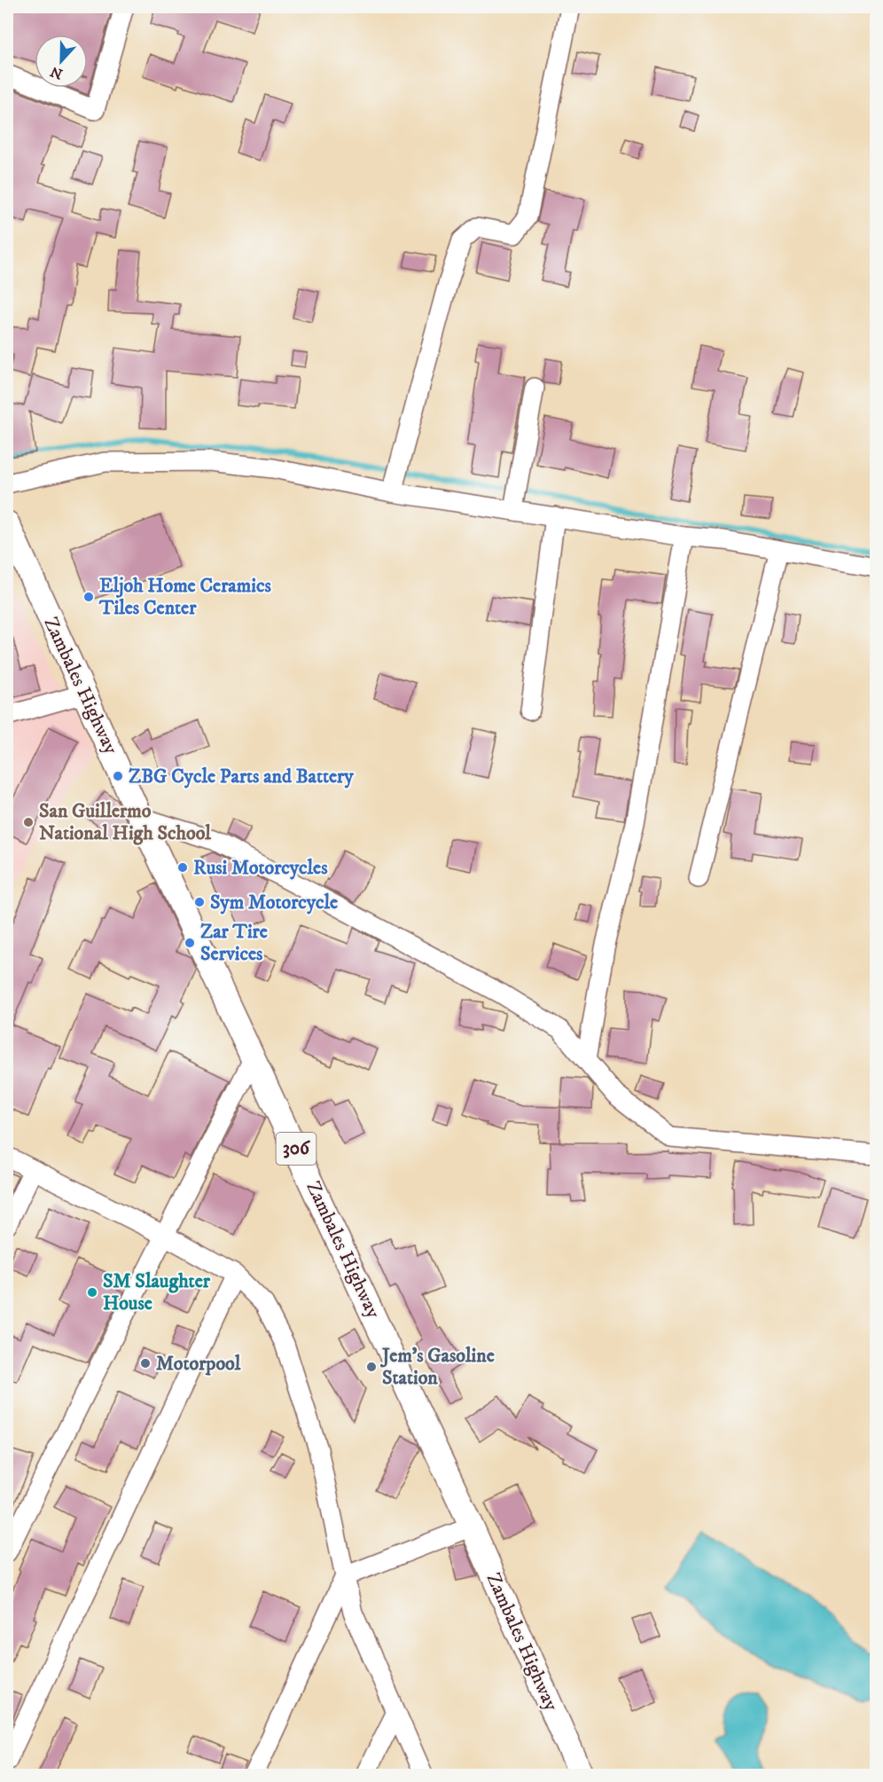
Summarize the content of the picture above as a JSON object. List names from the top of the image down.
{
  "streets": {
    "main road": ["Zambales Highway", "306"]
  },
  "places": [
    "Eljoh Home Ceramics Tiles Center",
    "ZBG Cycle Parts and Battery",
    "San Guillermo National High School",
    "Rusi Motorcycles",
    "Sym Motorcycle",
    "Zar Tire Services",
    "SM Slaughter House",
    "Motorpool",
    "Jem's Gasoline Station"
  ],
  "north": "bottom"
}
